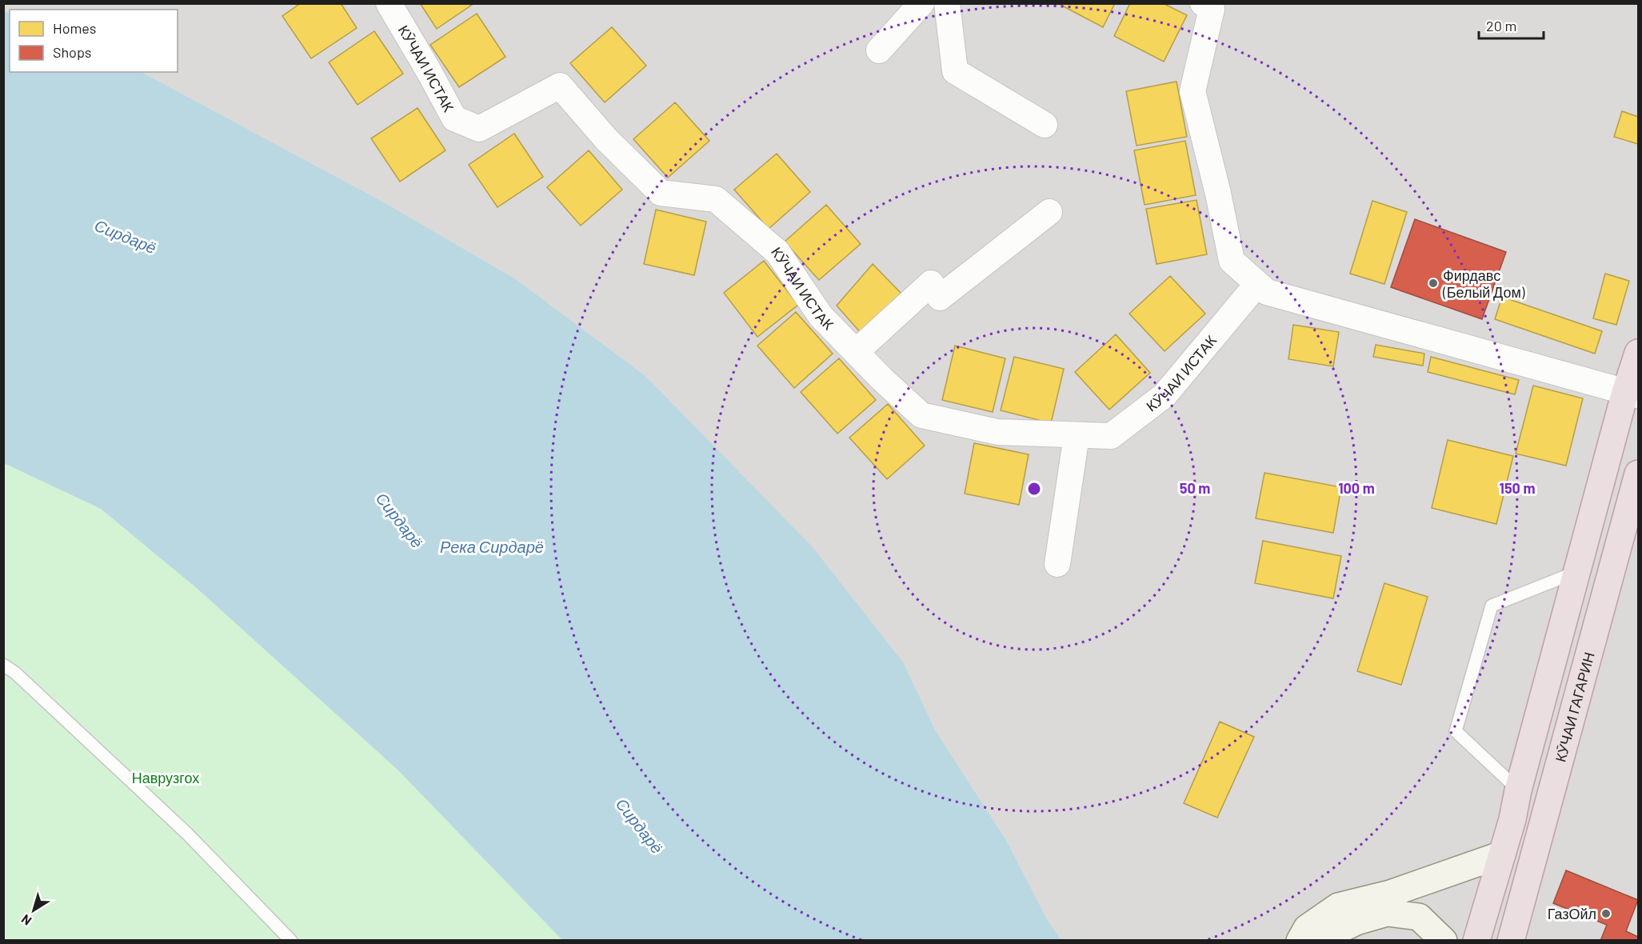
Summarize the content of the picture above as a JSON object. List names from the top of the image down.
{
  "streets": {
    "highway": ["КӮЧАИ ГАГАРИН"],
    "street": ["КӮЧАИ ИСТАК"]
  },
  "water": ["Сирдарё", "Река Сирдарё"],
  "parks": ["Наврузгох"],
  "places": ["Фирдавс (Белый Дом)", "ГазОйл"],
  "legend": ["Homes", "Shops"],
  "scale_bar": "20 m",
  "north": "bottom left",
  "rings": ["50 m", "100 m", "150 m"]
}
